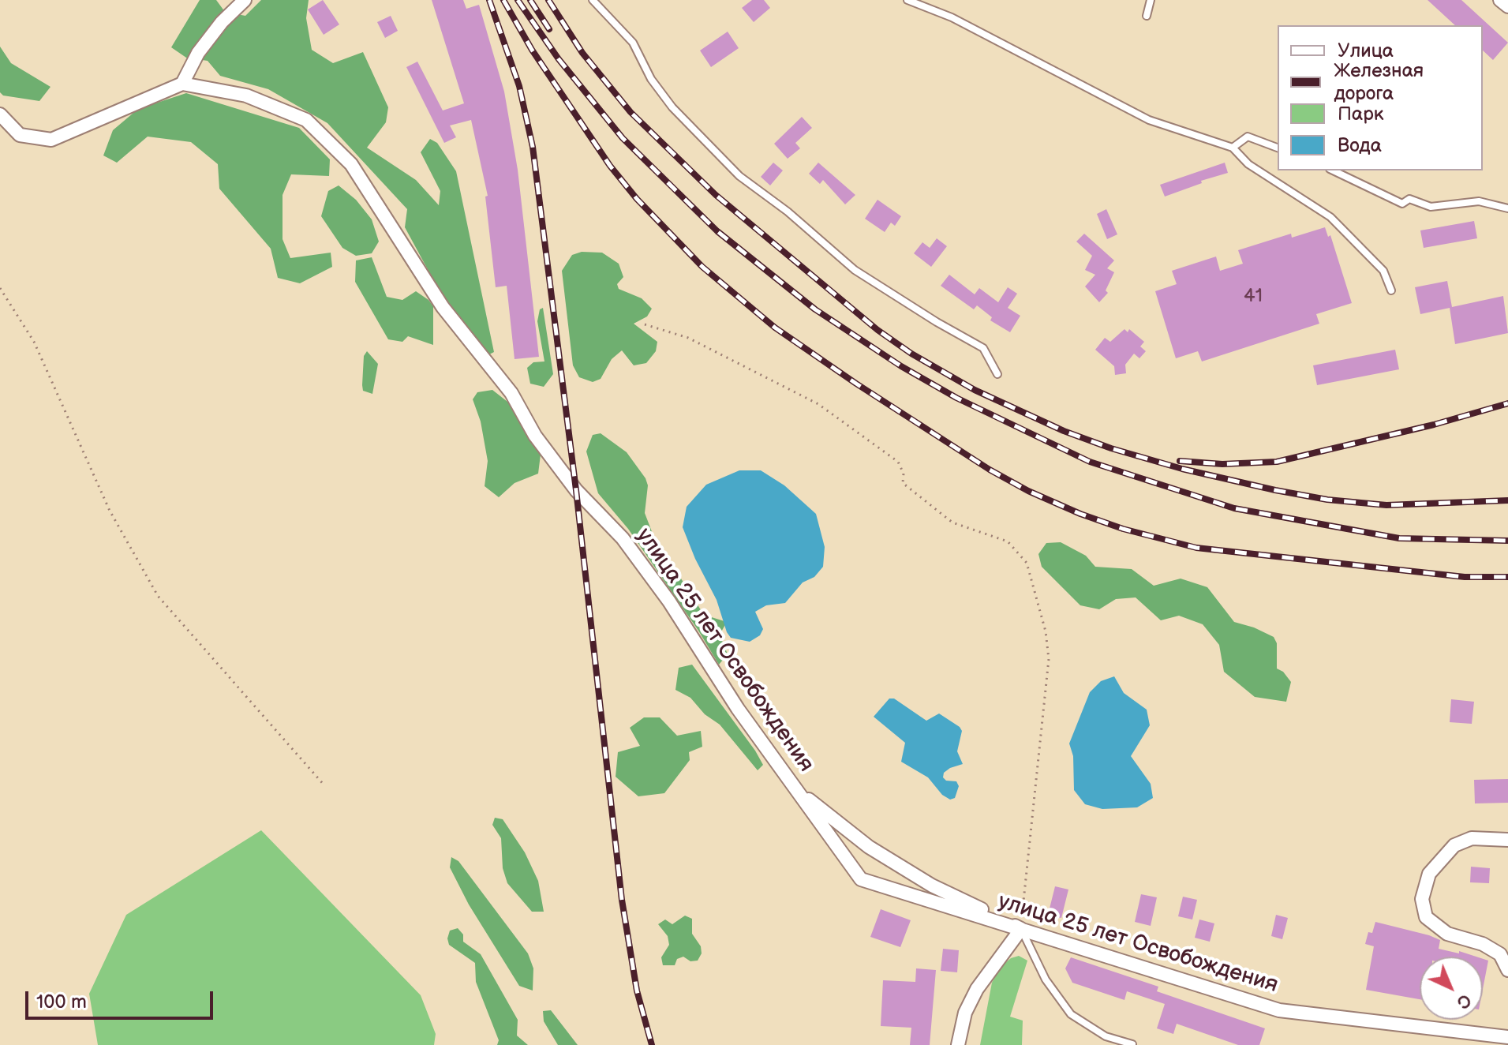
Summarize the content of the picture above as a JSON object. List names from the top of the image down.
{
  "streets": {
    "street": ["улица 25 лет Освобождения"]
  },
  "house_numbers": ["41"],
  "legend": [
    "Улица",
    "Железная дорога",
    "Парк",
    "Вода"
  ],
  "scale_bar": "100 m",
  "north": "bottom right"
}
